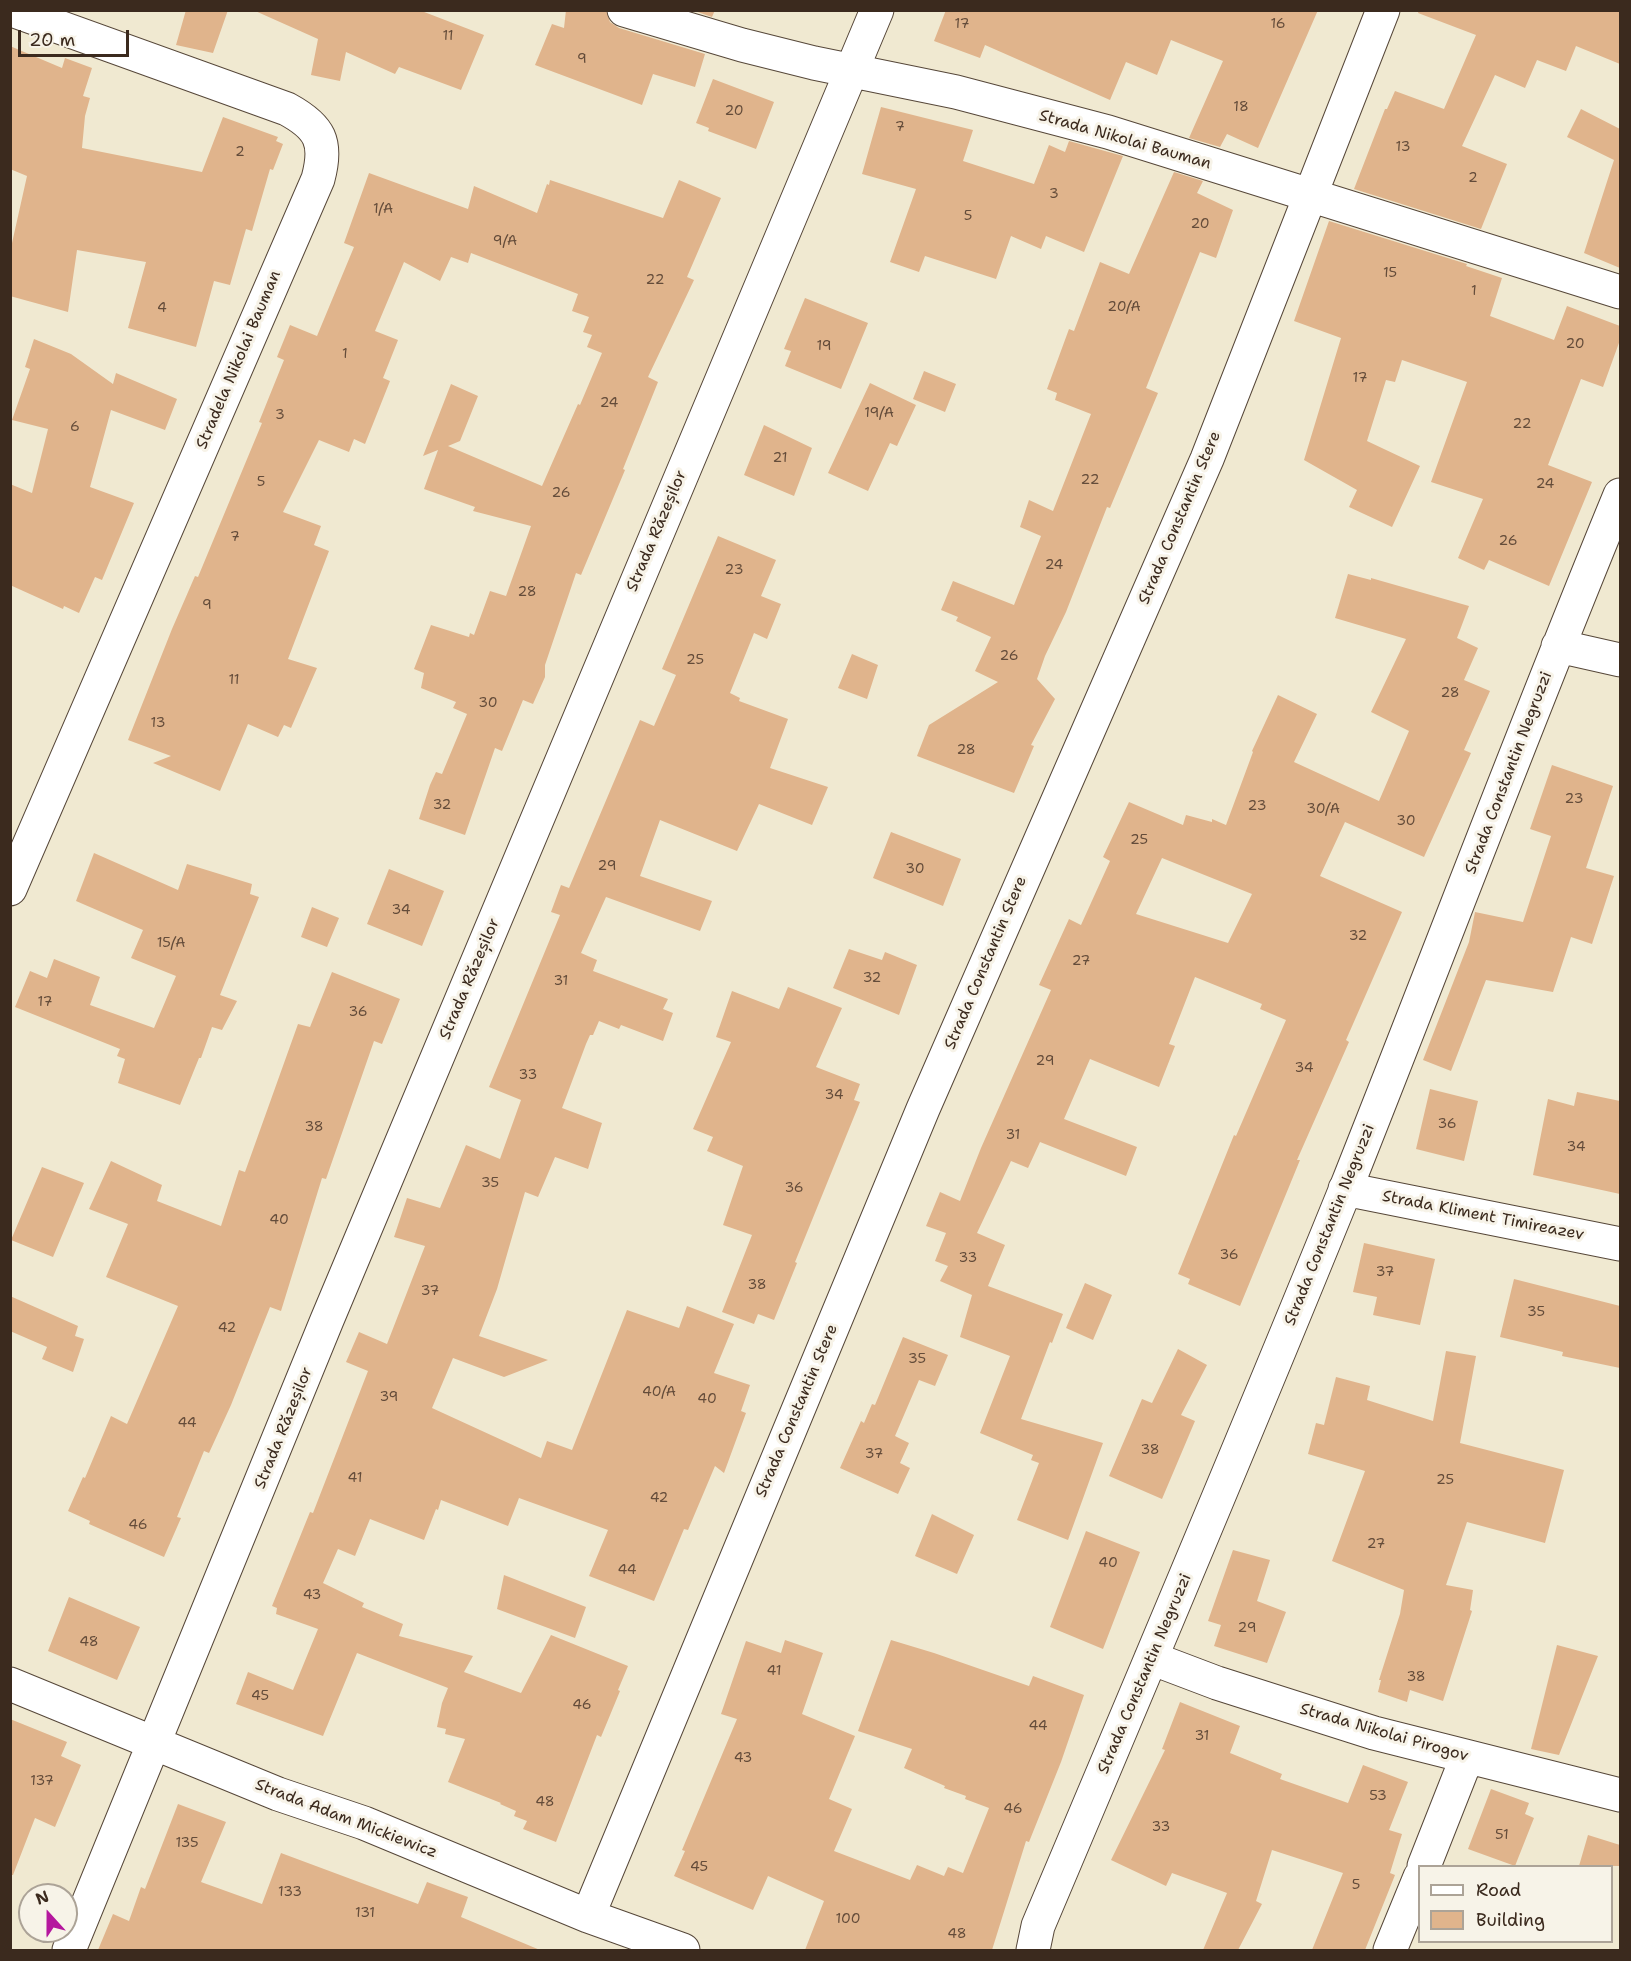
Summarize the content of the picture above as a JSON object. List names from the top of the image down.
{
  "streets": {
    "street": [
      "Strada Nikolai Bauman",
      "Stradela Nikolai Bauman",
      "Strada Constantin Stere",
      "Strada Răzeșilor",
      "Strada Constantin Negruzzi",
      "Strada Kliment Timireazev",
      "Strada Nikolai Pirogov",
      "Strada Adam Mickiewicz"
    ]
  },
  "crossings": [
    ["Strada Nikolai Bauman", "Strada Constantin Stere"],
    ["Strada Nikolai Bauman", "Strada Răzeșilor"],
    ["Strada Constantin Stere", "Strada Adam Mickiewicz"],
    ["Strada Răzeșilor", "Strada Adam Mickiewicz"],
    ["Strada Constantin Negruzzi", "Strada Kliment Timireazev"],
    ["Strada Constantin Negruzzi", "Strada Nikolai Pirogov"]
  ],
  "house_numbers": [
    "17",
    "16",
    "11",
    "9",
    "18",
    "20",
    "7",
    "13",
    "2",
    "2",
    "3",
    "1/A",
    "5",
    "20",
    "9/A",
    "15",
    "22",
    "1",
    "20/A",
    "4",
    "20",
    "19",
    "1",
    "17",
    "24",
    "19/A",
    "3",
    "22",
    "6",
    "21",
    "22",
    "5",
    "24",
    "26",
    "7",
    "26",
    "24",
    "23",
    "28",
    "9",
    "26",
    "25",
    "11",
    "28",
    "30",
    "13",
    "28",
    "23",
    "32",
    "23",
    "30/A",
    "30",
    "25",
    "29",
    "30",
    "34",
    "32",
    "15/A",
    "27",
    "32",
    "31",
    "17",
    "36",
    "29",
    "34",
    "33",
    "34",
    "36",
    "38",
    "31",
    "34",
    "35",
    "36",
    "40",
    "36",
    "33",
    "37",
    "38",
    "37",
    "35",
    "42",
    "35",
    "40/A",
    "39",
    "40",
    "44",
    "38",
    "37",
    "41",
    "25",
    "42",
    "46",
    "27",
    "40",
    "44",
    "43",
    "29",
    "48",
    "41",
    "38",
    "45",
    "46",
    "44",
    "31",
    "43",
    "137",
    "53",
    "48",
    "46",
    "33",
    "51",
    "135",
    "45",
    "5",
    "133",
    "131",
    "100",
    "48"
  ],
  "legend": ["Road", "Building"],
  "scale_bar": "20 m",
  "north": "top"
}
